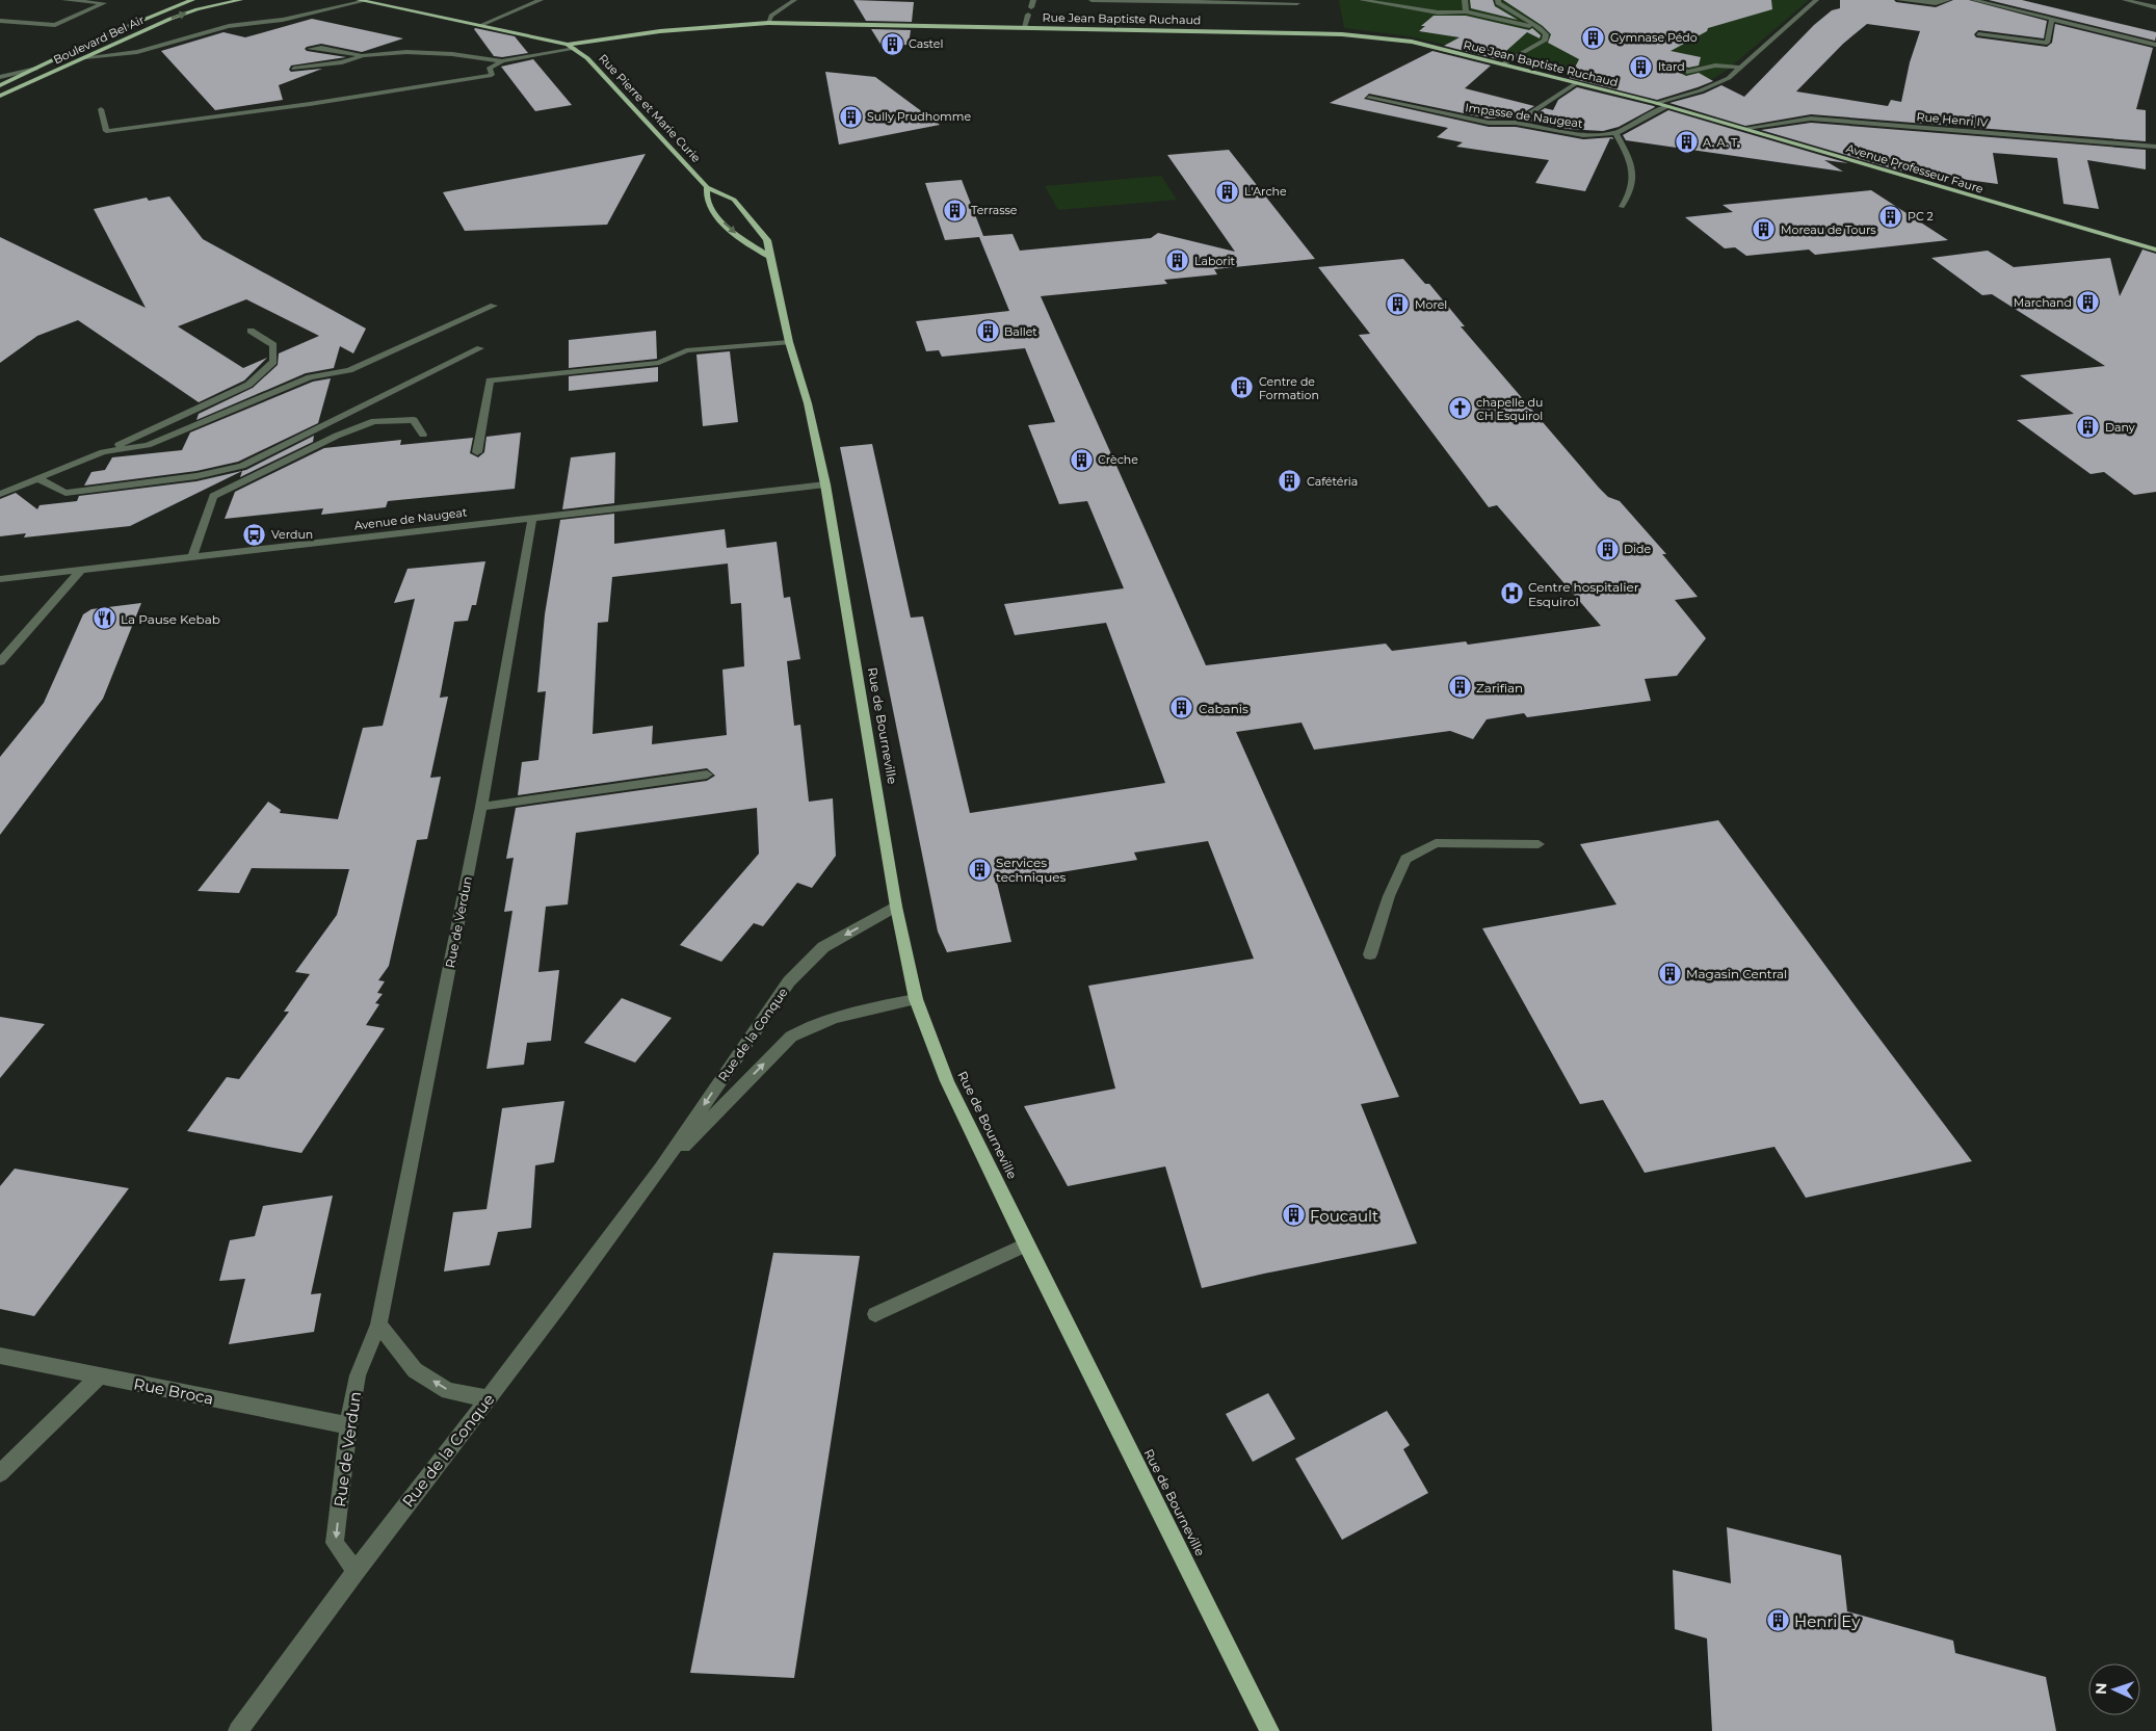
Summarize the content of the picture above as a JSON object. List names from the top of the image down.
{
  "streets": {
    "main road": [
      "Rue Jean Baptiste Ruchaud",
      "Boulevard Bel Air",
      "Rue Pierre et Marie Curie",
      "Avenue Professeur Faure",
      "Rue de Bourneville"
    ],
    "street": [
      "Impasse de Naugeat",
      "Rue Henri IV",
      "Avenue de Naugeat",
      "Rue de Verdun",
      "Rue de la Conque",
      "Rue Broca"
    ]
  },
  "crossings": [
    ["Rue Jean Baptiste Ruchaud", "Rue Pierre et Marie Curie"],
    ["Rue Jean Baptiste Ruchaud", "Avenue Professeur Faure"],
    ["Rue Pierre et Marie Curie", "Avenue de Naugeat"],
    ["Rue Pierre et Marie Curie", "Rue de Bourneville"],
    ["Rue Henri IV", "Avenue Professeur Faure"],
    ["Avenue de Naugeat", "Rue de Bourneville"],
    ["Avenue de Naugeat", "Rue de Verdun"],
    ["Rue de Bourneville", "Rue de la Conque"],
    ["Rue de Verdun", "Rue de la Conque"],
    ["Rue de Verdun", "Rue Broca"]
  ],
  "places": {
    "building": [
      "Gymnase Pédo",
      "Castel",
      "Itard",
      "Sully Prudhomme",
      "A. A. T.",
      "L'Arche",
      "Terrasse",
      "PC 2",
      "Moreau de Tours",
      "Laborit",
      "Marchand",
      "Morel",
      "Ballet",
      "Centre de Formation",
      "Dany",
      "Crèche",
      "Cafétéria",
      "Dide",
      "Zarifian",
      "Cabanis",
      "Services techniques",
      "Magasin Central",
      "Foucault",
      "Henri Ey"
    ],
    "church": ["chapelle du CH Esquirol"],
    "bus stop": ["Verdun"],
    "hospital": ["Centre hospitalier Esquirol"],
    "restaurant": ["La Pause Kebab"]
  },
  "north": "left"
}
